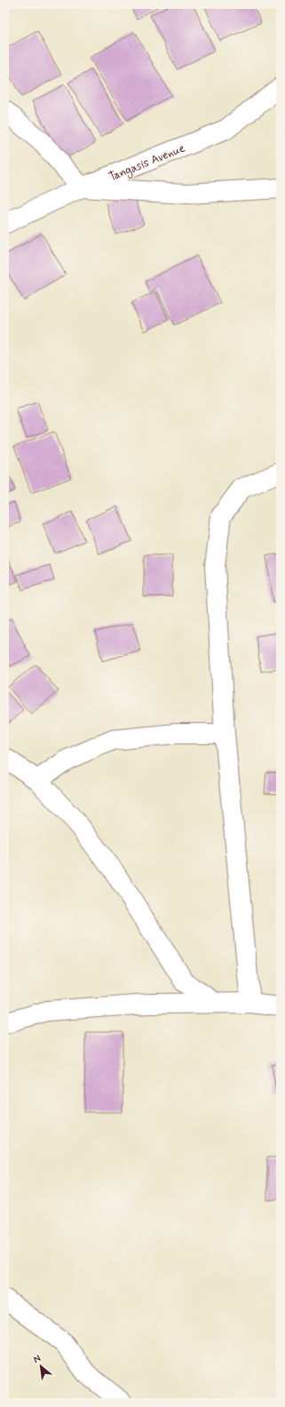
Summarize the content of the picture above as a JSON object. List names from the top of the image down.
{
  "streets": {
    "street": ["Tangasis Avenue"]
  },
  "north": "top left"
}
